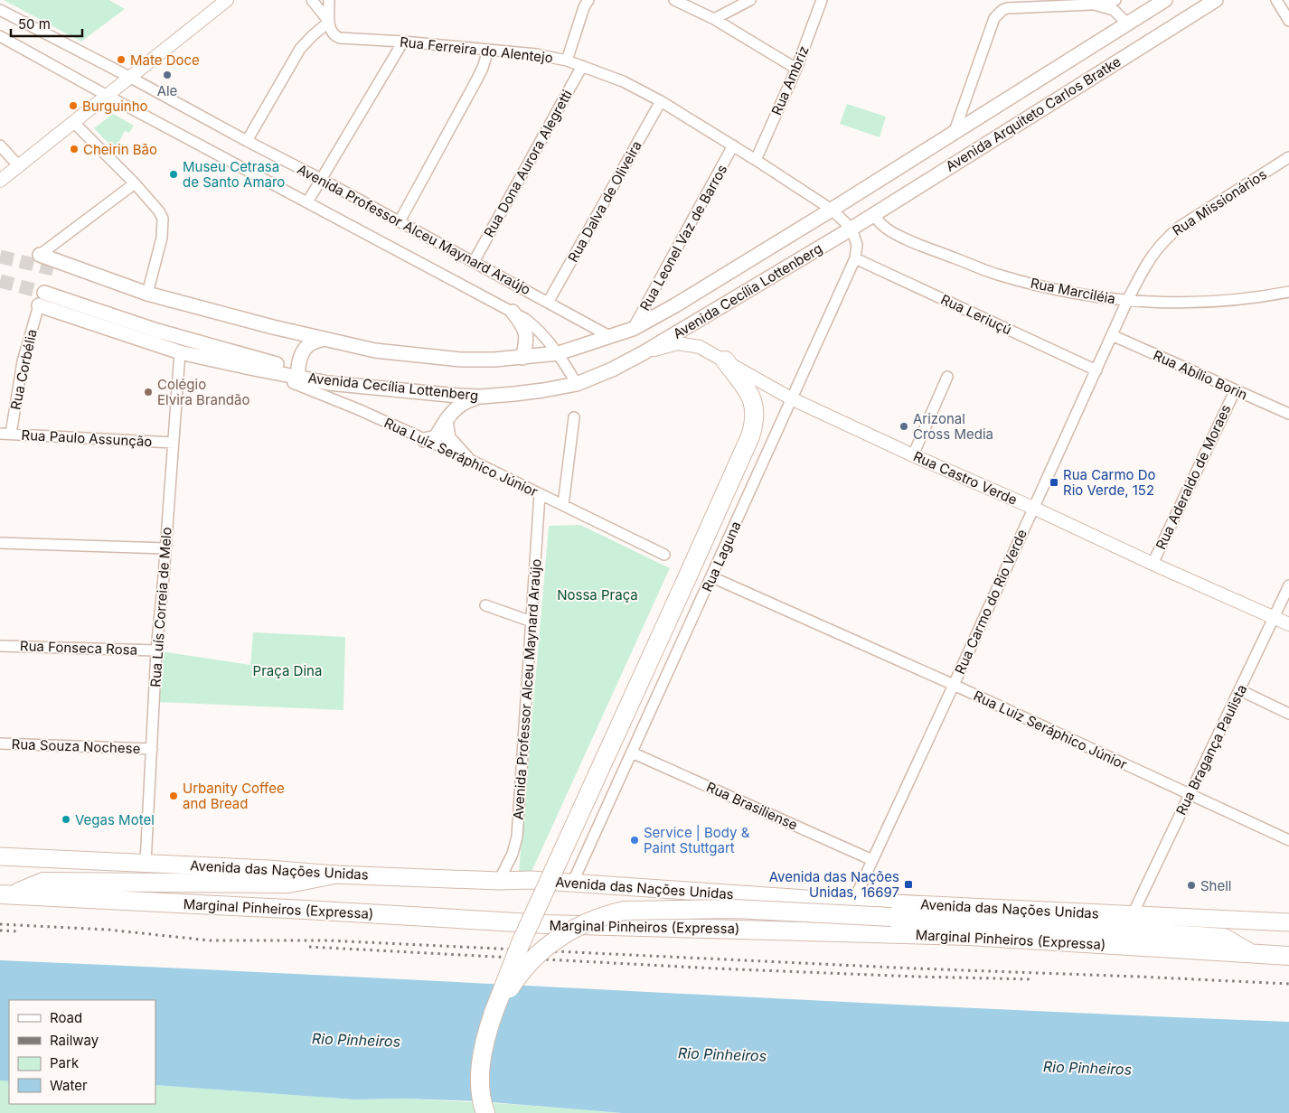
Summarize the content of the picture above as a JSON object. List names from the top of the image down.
{
  "streets": {
    "highway": ["Avenida das Nações Unidas", "Marginal Pinheiros (Expressa)"],
    "main road": ["Avenida Arquiteto Carlos Bratke", "Avenida Cecília Lottenberg"],
    "street": [
      "Rua Ferreira do Alentejo",
      "Rua Ambriz",
      "Rua Dona Aurora Alegretti",
      "Rua Dalva de Oliveira",
      "Rua Missionários",
      "Avenida Professor Alceu Maynard Araújo",
      "Rua Leonel Vaz de Barros",
      "Rua Marciléia",
      "Rua Leriuçú",
      "Rua Corbélia",
      "Rua Abílio Borin",
      "Rua Paulo Assunção",
      "Rua Luiz Seráphico Júnior",
      "Rua Aderaldo de Moraes",
      "Rua Castro Verde",
      "Rua Laguna",
      "Rua Carmo do Rio Verde",
      "Rua Luís Correia de Melo",
      "Rua Fonseca Rosa",
      "Rua Souza Nochese",
      "Rua Bragança Paulista",
      "Rua Brasiliense"
    ]
  },
  "crossings": [
    ["Rua Ferreira do Alentejo", "Rua Ambriz"],
    ["Rua Ferreira do Alentejo", "Avenida Arquiteto Carlos Bratke"],
    ["Rua Ferreira do Alentejo", "Rua Dona Aurora Alegretti"],
    ["Rua Ferreira do Alentejo", "Rua Dalva de Oliveira"],
    ["Rua Ferreira do Alentejo", "Rua Leonel Vaz de Barros"],
    ["Rua Ferreira do Alentejo", "Avenida Cecília Lottenberg"],
    ["Rua Ferreira do Alentejo", "Rua Laguna"],
    ["Avenida Arquiteto Carlos Bratke", "Avenida Cecília Lottenberg"],
    ["Avenida Arquiteto Carlos Bratke", "Rua Marciléia"],
    ["Avenida Arquiteto Carlos Bratke", "Rua Laguna"],
    ["Rua Dona Aurora Alegretti", "Avenida Professor Alceu Maynard Araújo"],
    ["Rua Dalva de Oliveira", "Avenida Professor Alceu Maynard Araújo"],
    ["Rua Missionários", "Rua Marciléia"],
    ["Rua Missionários", "Rua Carmo do Rio Verde"],
    ["Avenida Professor Alceu Maynard Araújo", "Avenida Cecília Lottenberg"],
    ["Avenida Professor Alceu Maynard Araújo", "Rua Luiz Seráphico Júnior"],
    ["Avenida Professor Alceu Maynard Araújo", "Avenida das Nações Unidas"],
    ["Rua Leonel Vaz de Barros", "Avenida Cecília Lottenberg"],
    ["Avenida Cecília Lottenberg", "Rua Corbélia"],
    ["Avenida Cecília Lottenberg", "Rua Luiz Seráphico Júnior"],
    ["Avenida Cecília Lottenberg", "Rua Castro Verde"],
    ["Avenida Cecília Lottenberg", "Rua Laguna"],
    ["Avenida Cecília Lottenberg", "Rua Luís Correia de Melo"],
    ["Rua Marciléia", "Rua Carmo do Rio Verde"],
    ["Rua Leriuçú", "Rua Laguna"],
    ["Rua Leriuçú", "Rua Carmo do Rio Verde"],
    ["Rua Corbélia", "Rua Paulo Assunção"],
    ["Rua Abílio Borin", "Rua Aderaldo de Moraes"],
    ["Rua Abílio Borin", "Rua Carmo do Rio Verde"],
    ["Rua Paulo Assunção", "Rua Luís Correia de Melo"],
    ["Rua Luiz Seráphico Júnior", "Rua Laguna"],
    ["Rua Luiz Seráphico Júnior", "Rua Carmo do Rio Verde"],
    ["Rua Luiz Seráphico Júnior", "Rua Bragança Paulista"],
    ["Rua Aderaldo de Moraes", "Rua Castro Verde"],
    ["Rua Castro Verde", "Rua Laguna"],
    ["Rua Castro Verde", "Rua Carmo do Rio Verde"],
    ["Rua Castro Verde", "Rua Bragança Paulista"],
    ["Rua Laguna", "Rua Brasiliense"],
    ["Rua Laguna", "Avenida das Nações Unidas"],
    ["Rua Carmo do Rio Verde", "Rua Brasiliense"],
    ["Rua Carmo do Rio Verde", "Avenida das Nações Unidas"],
    ["Rua Luís Correia de Melo", "Rua Fonseca Rosa"],
    ["Rua Luís Correia de Melo", "Rua Souza Nochese"],
    ["Rua Luís Correia de Melo", "Avenida das Nações Unidas"],
    ["Rua Bragança Paulista", "Avenida das Nações Unidas"]
  ],
  "water": ["Rio Pinheiros"],
  "parks": ["Nossa Praça", "Praça Dina"],
  "places": {
    "other": [
      "Mate Doce",
      "Ale",
      "Burguinho",
      "Cheirin Bão",
      "Museu Cetrasa de Santo Amaro",
      "Colégio Elvira Brandão",
      "Arizonal Cross Media",
      "Urbanity Coffee and Bread",
      "Vegas Motel",
      "Service | Body & Paint Stuttgart",
      "Shell"
    ],
    "transit": ["Rua Carmo Do Rio Verde, 152", "Avenida das Nações Unidas, 16697"]
  },
  "legend": [
    "Road",
    "Railway",
    "Park",
    "Water"
  ],
  "scale_bar": "50 m"
}
